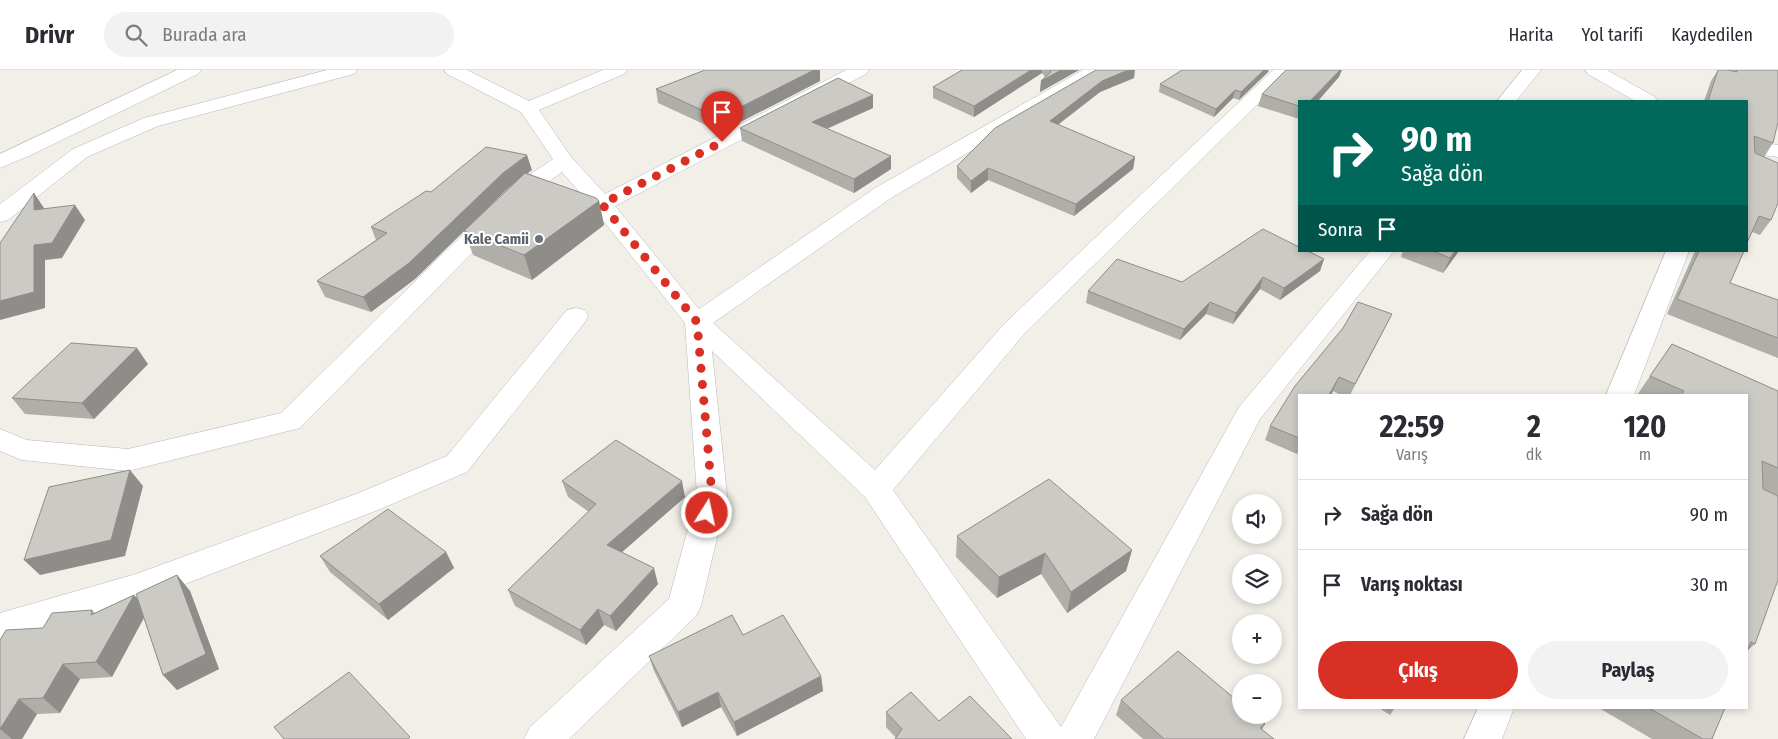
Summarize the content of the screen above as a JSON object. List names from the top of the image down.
{
  "places": ["Kale Camii"],
  "page": {
    "header": "Drivr",
    "search": "Burada ara",
    "nav": ["Harita", "Yol tarifi", "Kaydedilen"],
    "turn": ["90 m", "Sağa dön"],
    "then": "Sonra",
    "eta": [
      "22:59",
      "Varış",
      "2",
      "dk",
      "120",
      "m"
    ],
    "list": [
      {
        "name": "Sağa dön",
        "value": "90 m"
      },
      {
        "name": "Varış noktası",
        "value": "30 m"
      }
    ],
    "map_buttons": ["+", "−"],
    "buttons": ["Çıkış", "Paylaş"]
  }
}
